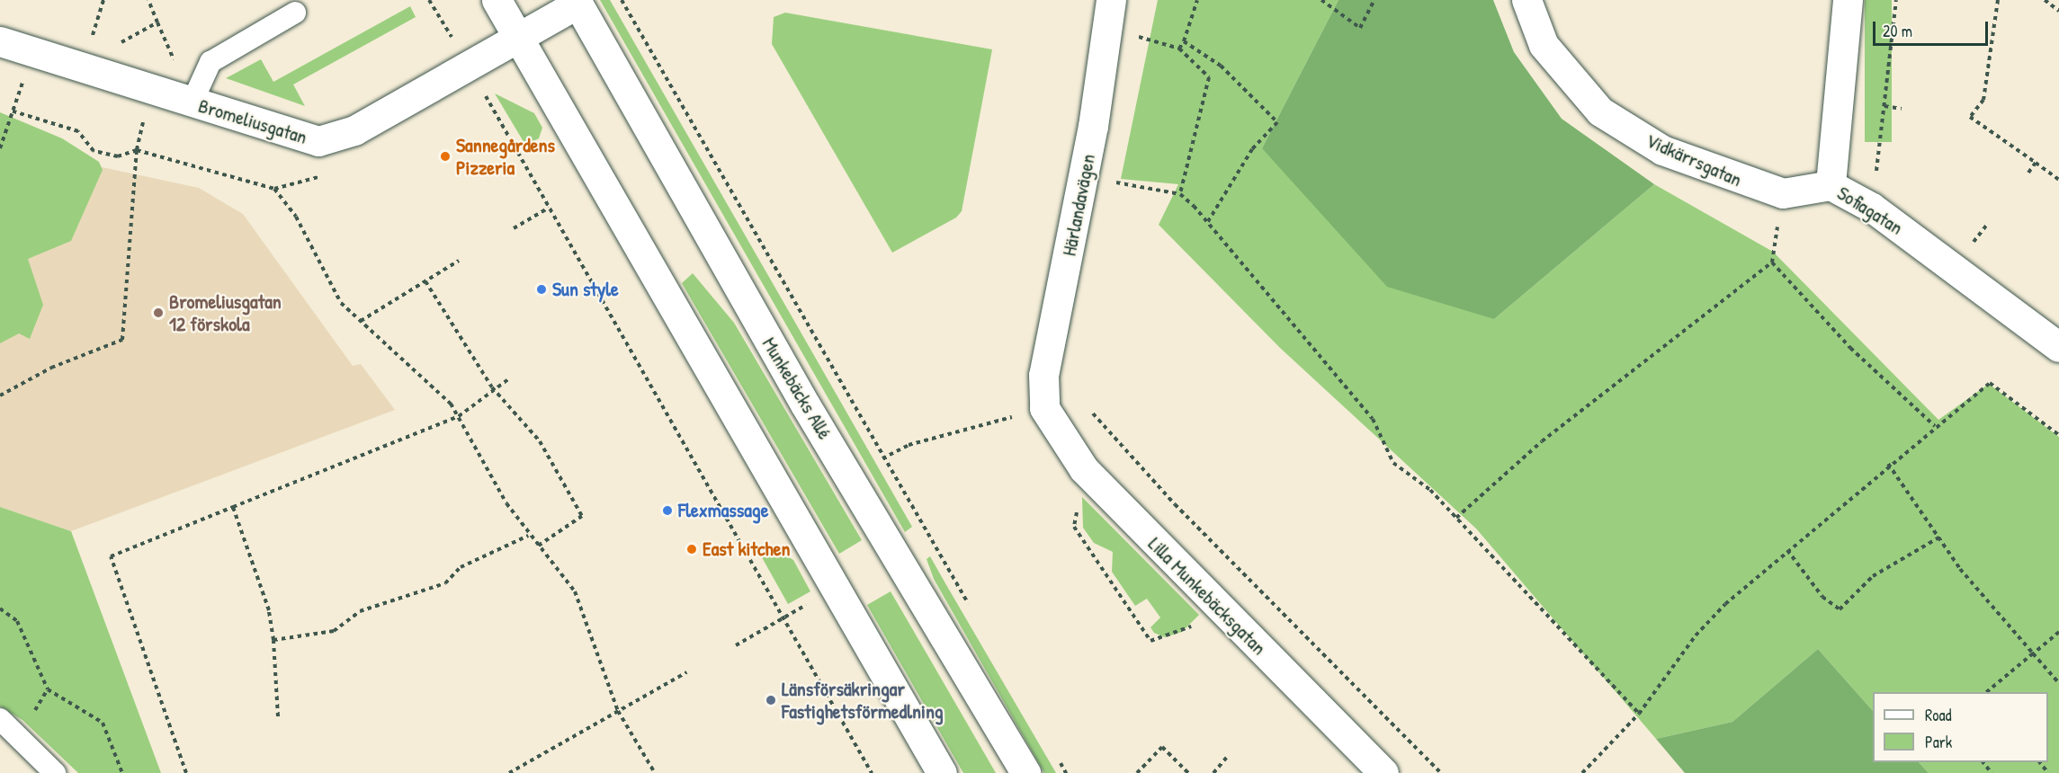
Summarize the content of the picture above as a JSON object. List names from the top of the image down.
{
  "streets": {
    "street": [
      "Bromeliusgatan",
      "Vidkärrsgatan",
      "Härlandavägen",
      "Sofiagatan",
      "Munkebäcks Allé",
      "Lilla Munkebäcksgatan"
    ]
  },
  "crossings": [
    ["Bromeliusgatan", "Munkebäcks Allé"],
    ["Vidkärrsgatan", "Sofiagatan"],
    ["Härlandavägen", "Lilla Munkebäcksgatan"]
  ],
  "places": [
    "Sannegårdens Pizzeria",
    "Sun style",
    "Bromeliusgatan 12 förskola",
    "Flexmassage",
    "East kitchen",
    "Länsförsäkringar Fastighetsförmedlning"
  ],
  "legend": ["Road", "Park"],
  "scale_bar": "20 m"
}
